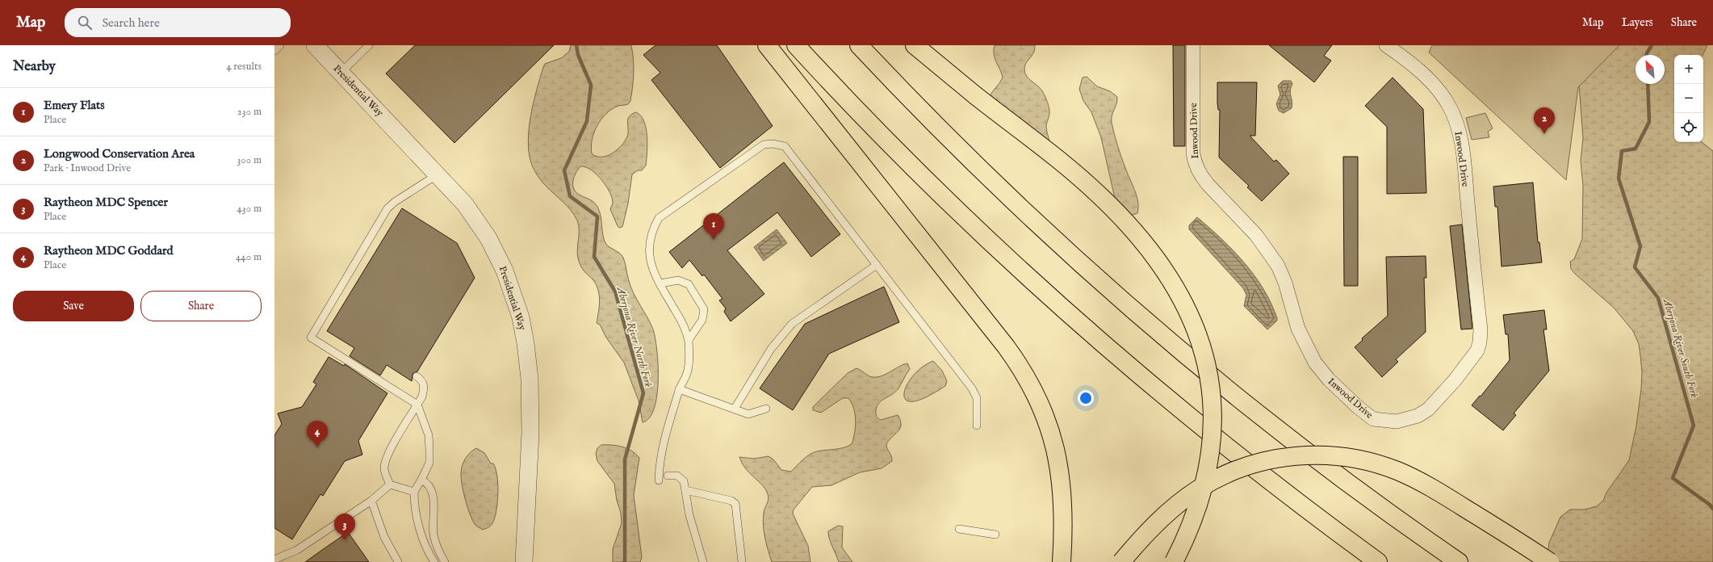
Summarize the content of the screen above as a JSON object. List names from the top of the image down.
{
  "streets": {
    "street": ["Presidential Way", "Inwood Drive"]
  },
  "water": ["Aberjona River North Fork", "Aberjona River South Fork"],
  "north": "top left",
  "page": {
    "header": "Map",
    "search": "Search here",
    "nav": ["Map", "Layers", "Share"],
    "heading": ["Nearby", "4 results"],
    "map_buttons": ["+", "−"],
    "list": [
      {
        "mark": "1",
        "name": "Emery Flats",
        "note": "Place",
        "value": "230 m"
      },
      {
        "mark": "2",
        "name": "Longwood Conservation Area",
        "note": "Park · Inwood Drive",
        "value": "300 m"
      },
      {
        "mark": "3",
        "name": "Raytheon MDC Spencer",
        "note": "Place",
        "value": "430 m"
      },
      {
        "mark": "4",
        "name": "Raytheon MDC Goddard",
        "note": "Place",
        "value": "440 m"
      }
    ],
    "pins": [
      "2",
      "1",
      "4",
      "3"
    ],
    "buttons": ["Save", "Share"]
  }
}
